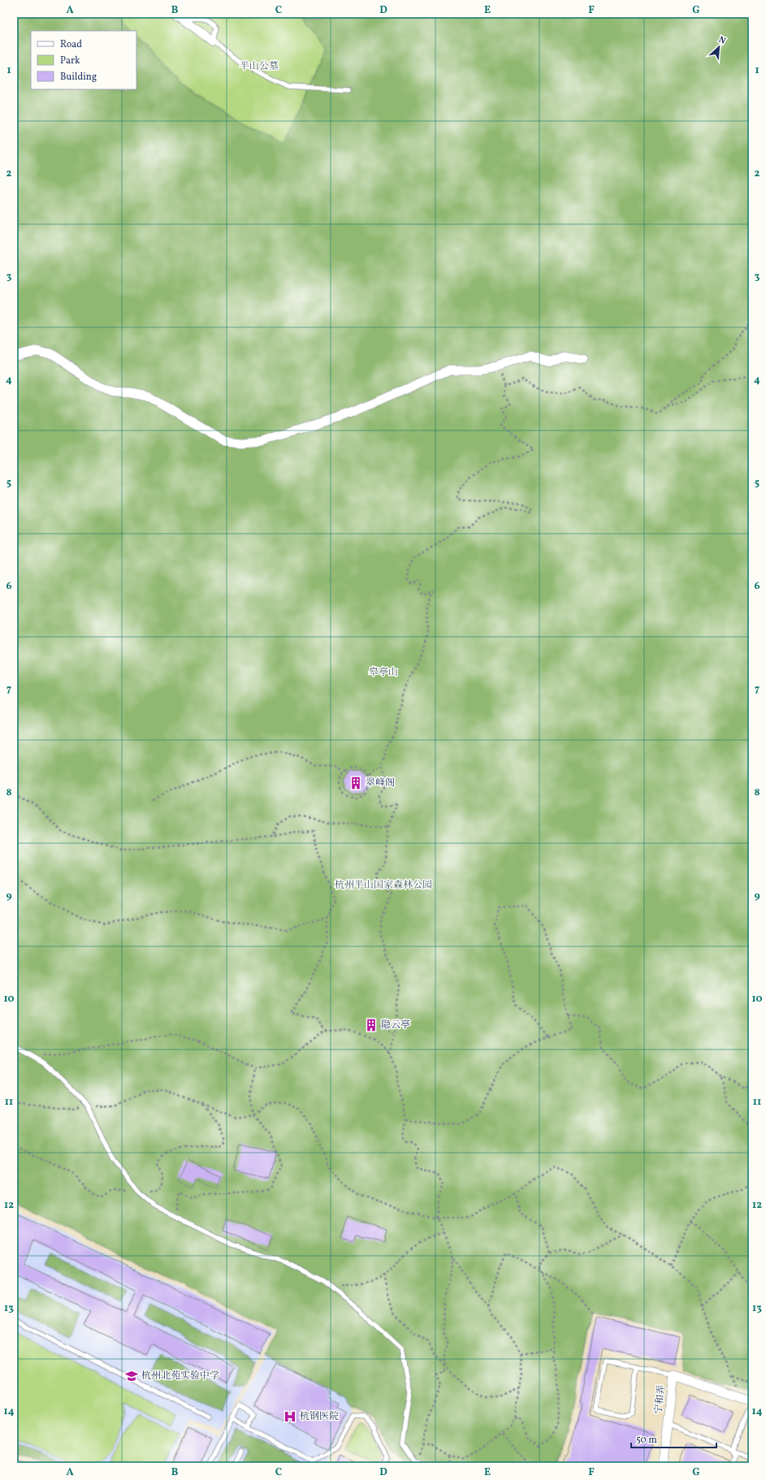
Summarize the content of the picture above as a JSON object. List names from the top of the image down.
{
  "streets": {
    "street": ["宁和弄"]
  },
  "parks": ["半山公墓", "皋亭山", "杭州半山国家森林公园"],
  "places": {
    "building": ["翠峰阁", "隐云亭"],
    "school or university": ["杭州北苑实验中学"],
    "hospital": ["杭钢医院"]
  },
  "legend": ["Road", "Park", "Building"],
  "scale_bar": "50 m",
  "north": "top right",
  "grid": {
    "columns": [
      "A",
      "B",
      "C",
      "D",
      "E",
      "F",
      "G"
    ],
    "rows": [
      "1",
      "2",
      "3",
      "4",
      "5",
      "6",
      "7",
      "8",
      "9",
      "10",
      "11",
      "12",
      "13",
      "14"
    ]
  }
}
